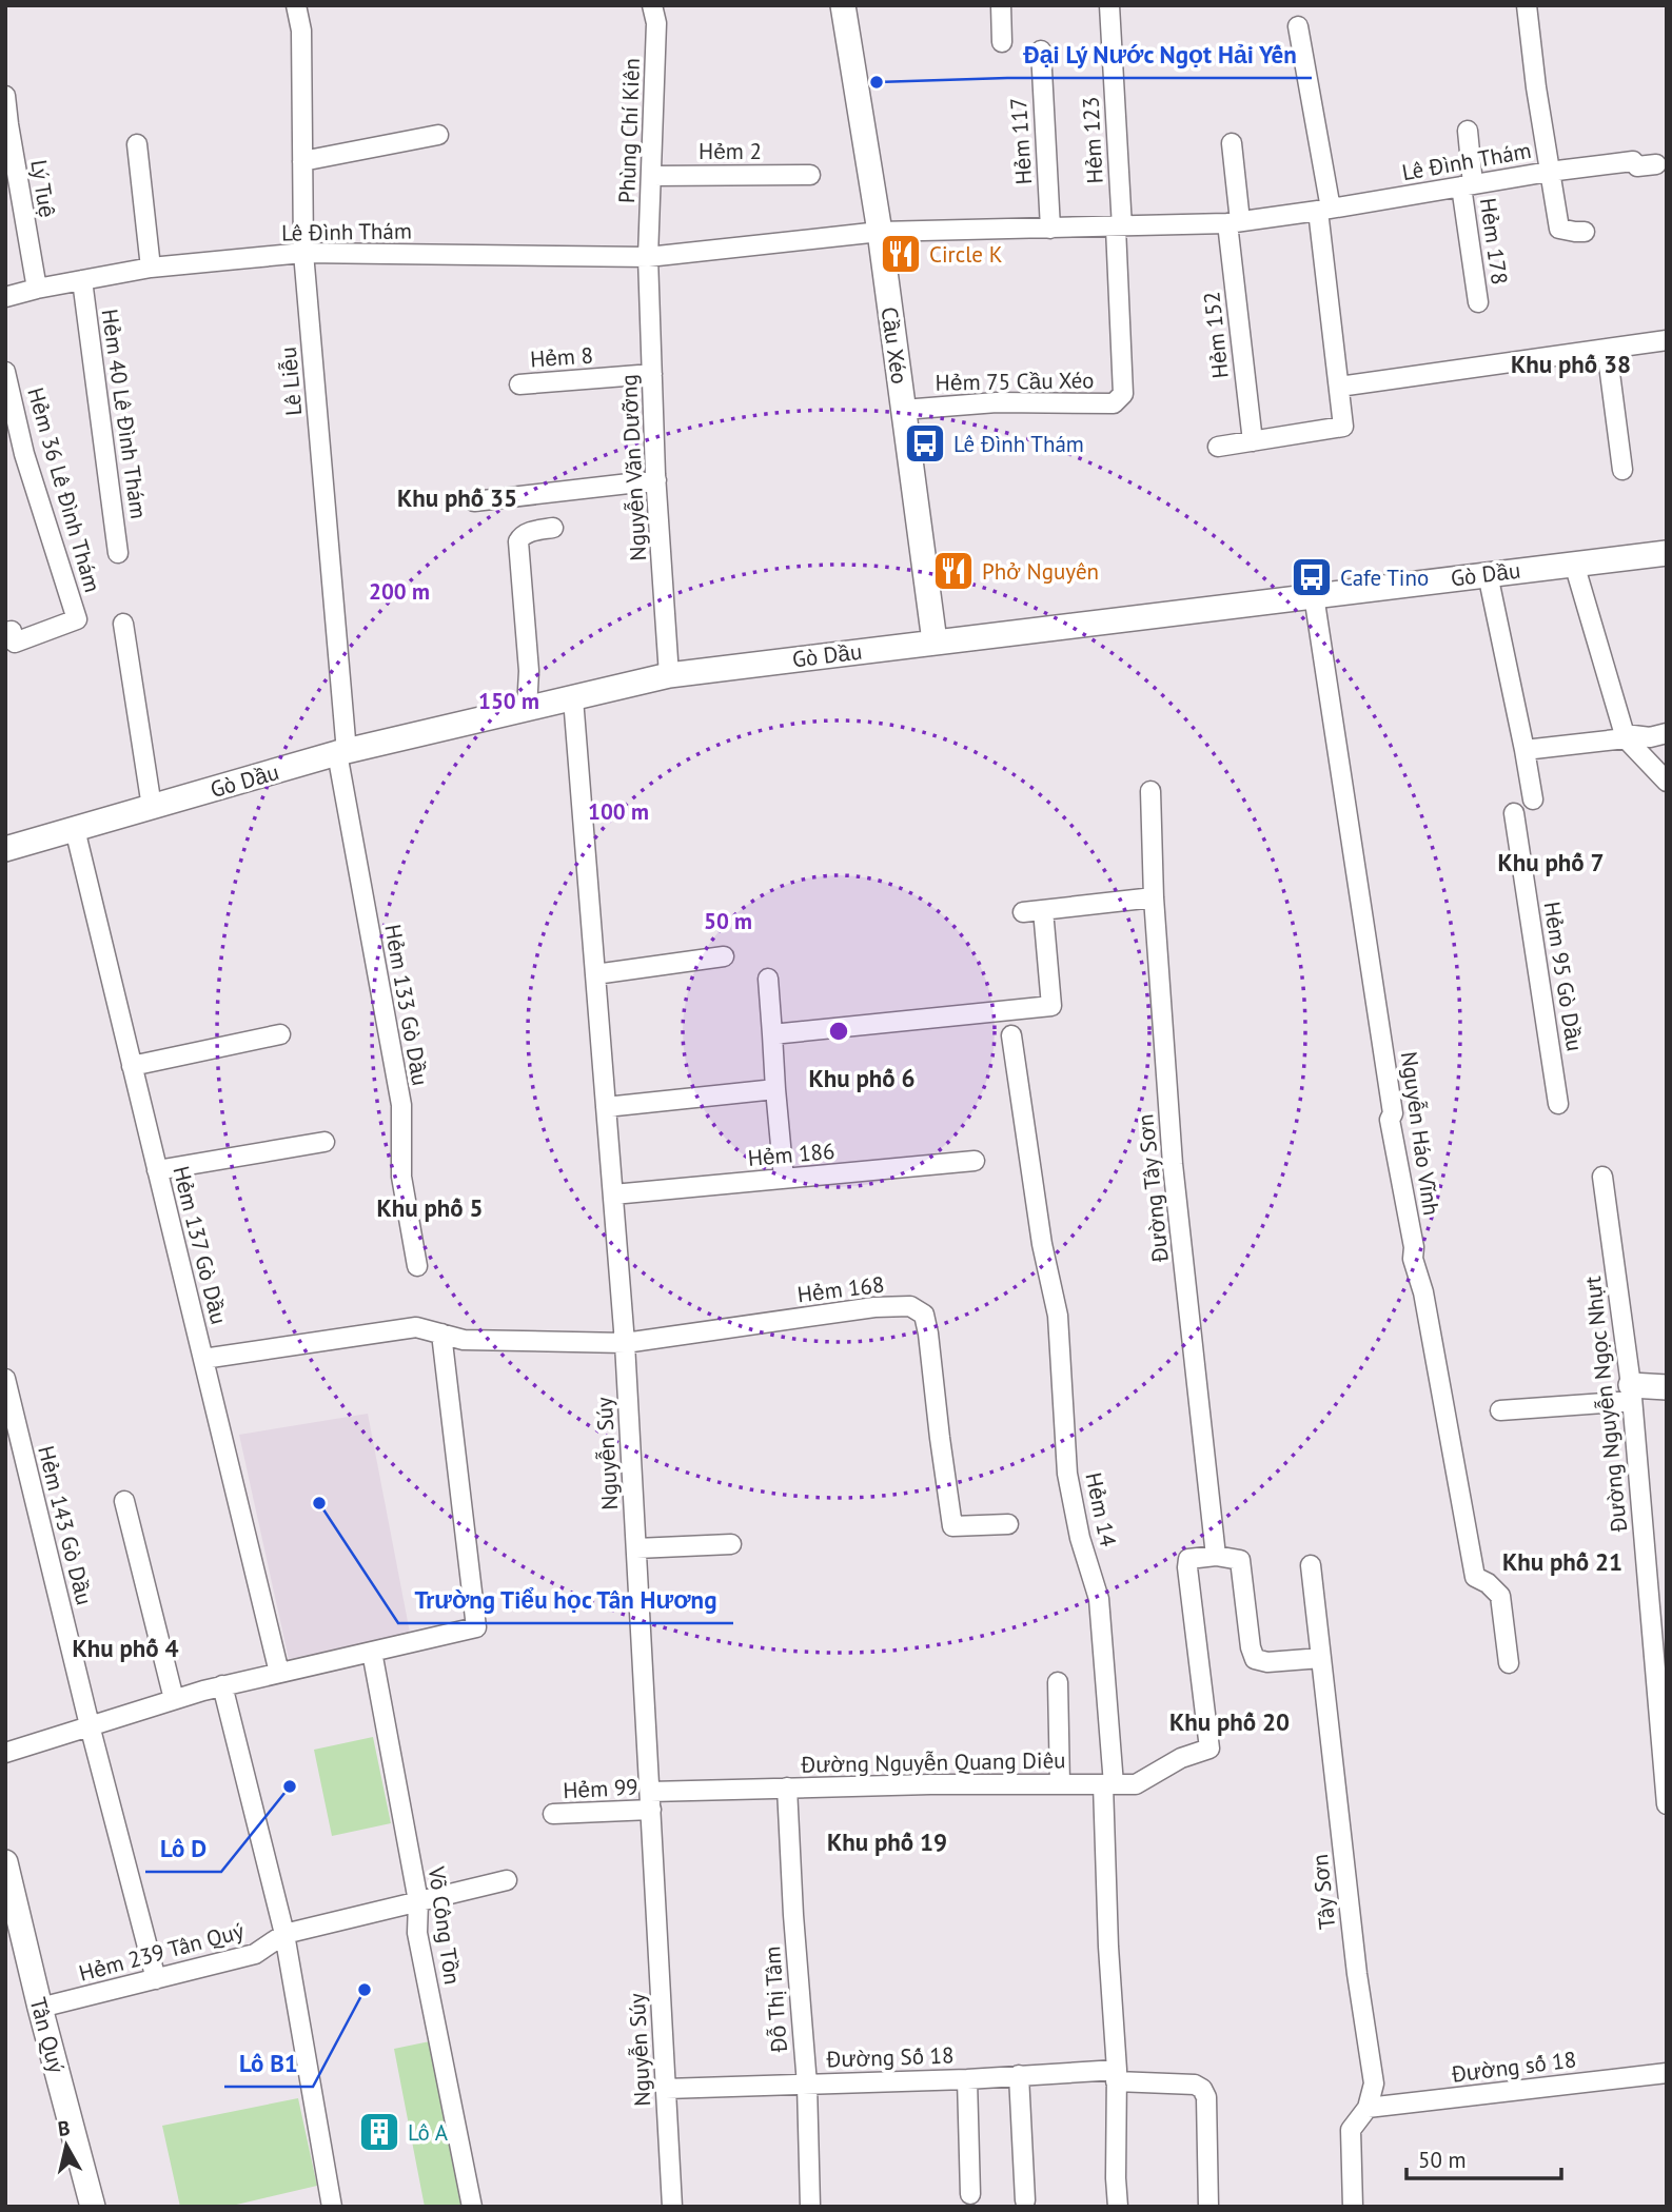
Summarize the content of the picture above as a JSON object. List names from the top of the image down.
{
  "streets": {
    "street": [
      "Phùng Chí Kiên",
      "Hẻm 123",
      "Hẻm 117",
      "Hẻm 2",
      "Lê Đình Thám",
      "Lý Tuệ",
      "Hẻm 178",
      "Hẻm 152",
      "Cầu Xéo",
      "Hẻm 8",
      "Lê Liễu",
      "Hẻm 75 Cầu Xéo",
      "Hẻm 40 Lê Đình Thám",
      "Nguyễn Văn Dưỡng",
      "Hẻm 36 Lê Đình Thám",
      "Gò Dầu",
      "Hẻm 95 Gò Dầu",
      "Hẻm 133 Gò Dầu",
      "Nguyễn Háo Vĩnh",
      "Hẻm 186",
      "Đường Tây Sơn",
      "Hẻm 137 Gò Dầu",
      "Hẻm 168",
      "Đường Nguyễn Ngọc Nhựt",
      "Nguyễn Súy",
      "Hẻm 14",
      "Hẻm 143 Gò Dầu",
      "Đường Nguyễn Quang Diêu",
      "Hẻm 99",
      "Tây Sơn",
      "Võ Công Tồn",
      "Hẻm 239 Tân Quý",
      "Đỗ Thị Tâm",
      "Tân Quý",
      "Đường Số 18",
      "Đường số 18"
    ]
  },
  "crossings": [
    ["Phùng Chí Kiên", "Hẻm 2"],
    ["Phùng Chí Kiên", "Lê Đình Thám"],
    ["Phùng Chí Kiên", "Nguyễn Văn Dưỡng"],
    ["Hẻm 123", "Lê Đình Thám"],
    ["Hẻm 123", "Hẻm 75 Cầu Xéo"],
    ["Hẻm 117", "Lê Đình Thám"],
    ["Lê Đình Thám", "Lý Tuệ"],
    ["Lê Đình Thám", "Hẻm 178"],
    ["Lê Đình Thám", "Hẻm 152"],
    ["Lê Đình Thám", "Cầu Xéo"],
    ["Lê Đình Thám", "Lê Liễu"],
    ["Lê Đình Thám", "Hẻm 40 Lê Đình Thám"],
    ["Lê Đình Thám", "Nguyễn Văn Dưỡng"],
    ["Cầu Xéo", "Hẻm 75 Cầu Xéo"],
    ["Cầu Xéo", "Gò Dầu"],
    ["Hẻm 8", "Nguyễn Văn Dưỡng"],
    ["Lê Liễu", "Gò Dầu"],
    ["Lê Liễu", "Hẻm 133 Gò Dầu"],
    ["Nguyễn Văn Dưỡng", "Gò Dầu"],
    ["Gò Dầu", "Hẻm 133 Gò Dầu"],
    ["Gò Dầu", "Nguyễn Háo Vĩnh"],
    ["Gò Dầu", "Hẻm 137 Gò Dầu"],
    ["Gò Dầu", "Nguyễn Súy"],
    ["Hẻm 186", "Nguyễn Súy"],
    ["Đường Tây Sơn", "Đường Nguyễn Quang Diêu"],
    ["Hẻm 168", "Nguyễn Súy"],
    ["Nguyễn Súy", "Đường Nguyễn Quang Diêu"],
    ["Nguyễn Súy", "Hẻm 99"],
    ["Nguyễn Súy", "Đường Số 18"],
    ["Hẻm 14", "Đường Nguyễn Quang Diêu"],
    ["Hẻm 14", "Đường Số 18"],
    ["Hẻm 143 Gò Dầu", "Hẻm 239 Tân Quý"],
    ["Đường Nguyễn Quang Diêu", "Hẻm 99"],
    ["Đường Nguyễn Quang Diêu", "Đỗ Thị Tâm"],
    ["Tây Sơn", "Đường số 18"],
    ["Võ Công Tồn", "Hẻm 239 Tân Quý"],
    ["Hẻm 239 Tân Quý", "Tân Quý"],
    ["Đỗ Thị Tâm", "Đường Số 18"]
  ],
  "districts": [
    "Khu phố 38",
    "Khu phố 35",
    "Khu phố 7",
    "Khu phố 6",
    "Khu phố 5",
    "Khu phố 21",
    "Khu phố 4",
    "Khu phố 20",
    "Khu phố 19"
  ],
  "places": {
    "other": [
      "Đại Lý Nước Ngọt Hải Yến",
      "Trường Tiểu học Tân Hương",
      "Lô D",
      "Lô B1"
    ],
    "restaurant": ["Circle K", "Phở Nguyên"],
    "bus stop": ["Lê Đình Thám", "Cafe Tino"],
    "building": ["Lô A"]
  },
  "scale_bar": "50 m",
  "north": "top",
  "rings": [
    "200 m",
    "150 m",
    "100 m",
    "50 m"
  ]
}
